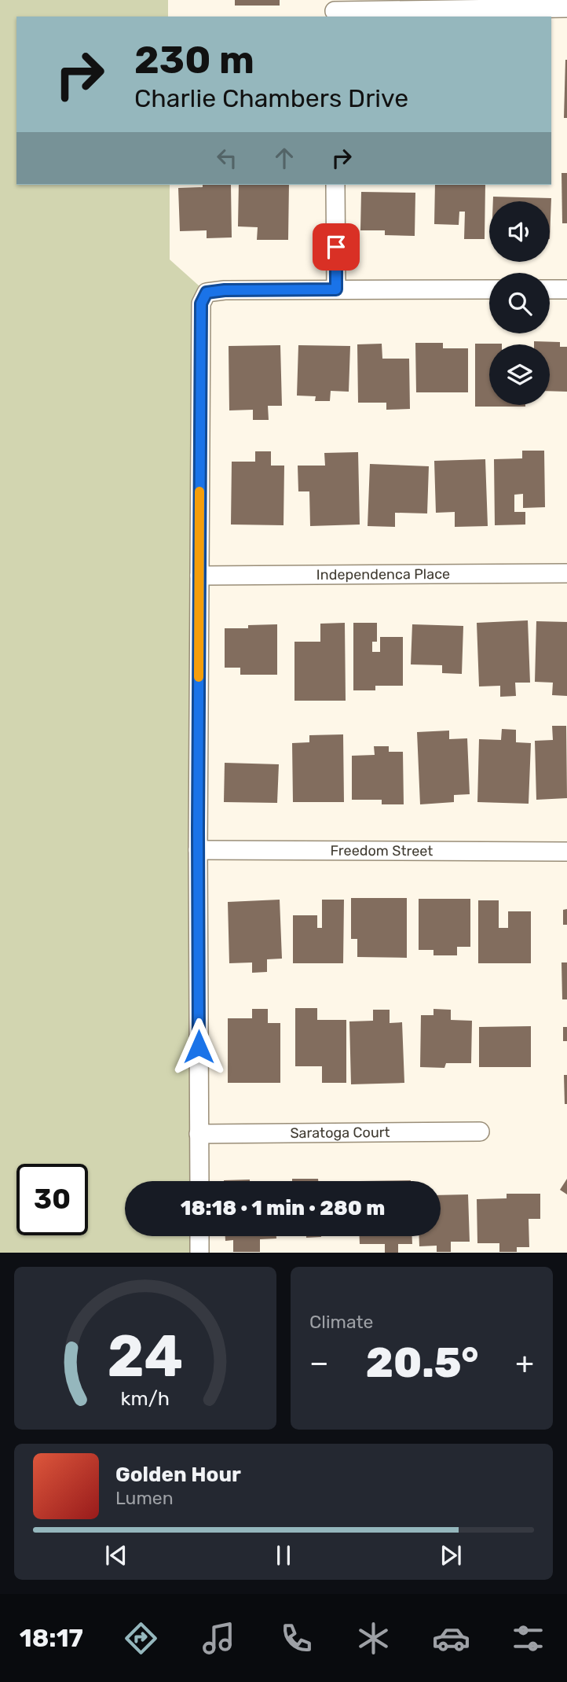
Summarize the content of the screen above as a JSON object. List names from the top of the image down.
{
  "streets": {
    "street": ["Independenca Place", "Freedom Street", "Saratoga Court"]
  },
  "page": {
    "turn": ["230 m", "Charlie Chambers Drive"],
    "limit": "30",
    "trip": "18:18 · 1 min · 280 m",
    "tile": "Climate",
    "heat": ["−", "20.5°", "+"],
    "song": ["Golden Hour", "Lumen"],
    "tabs": "18:17",
    "gauge": ["24", "km/h"]
  }
}
